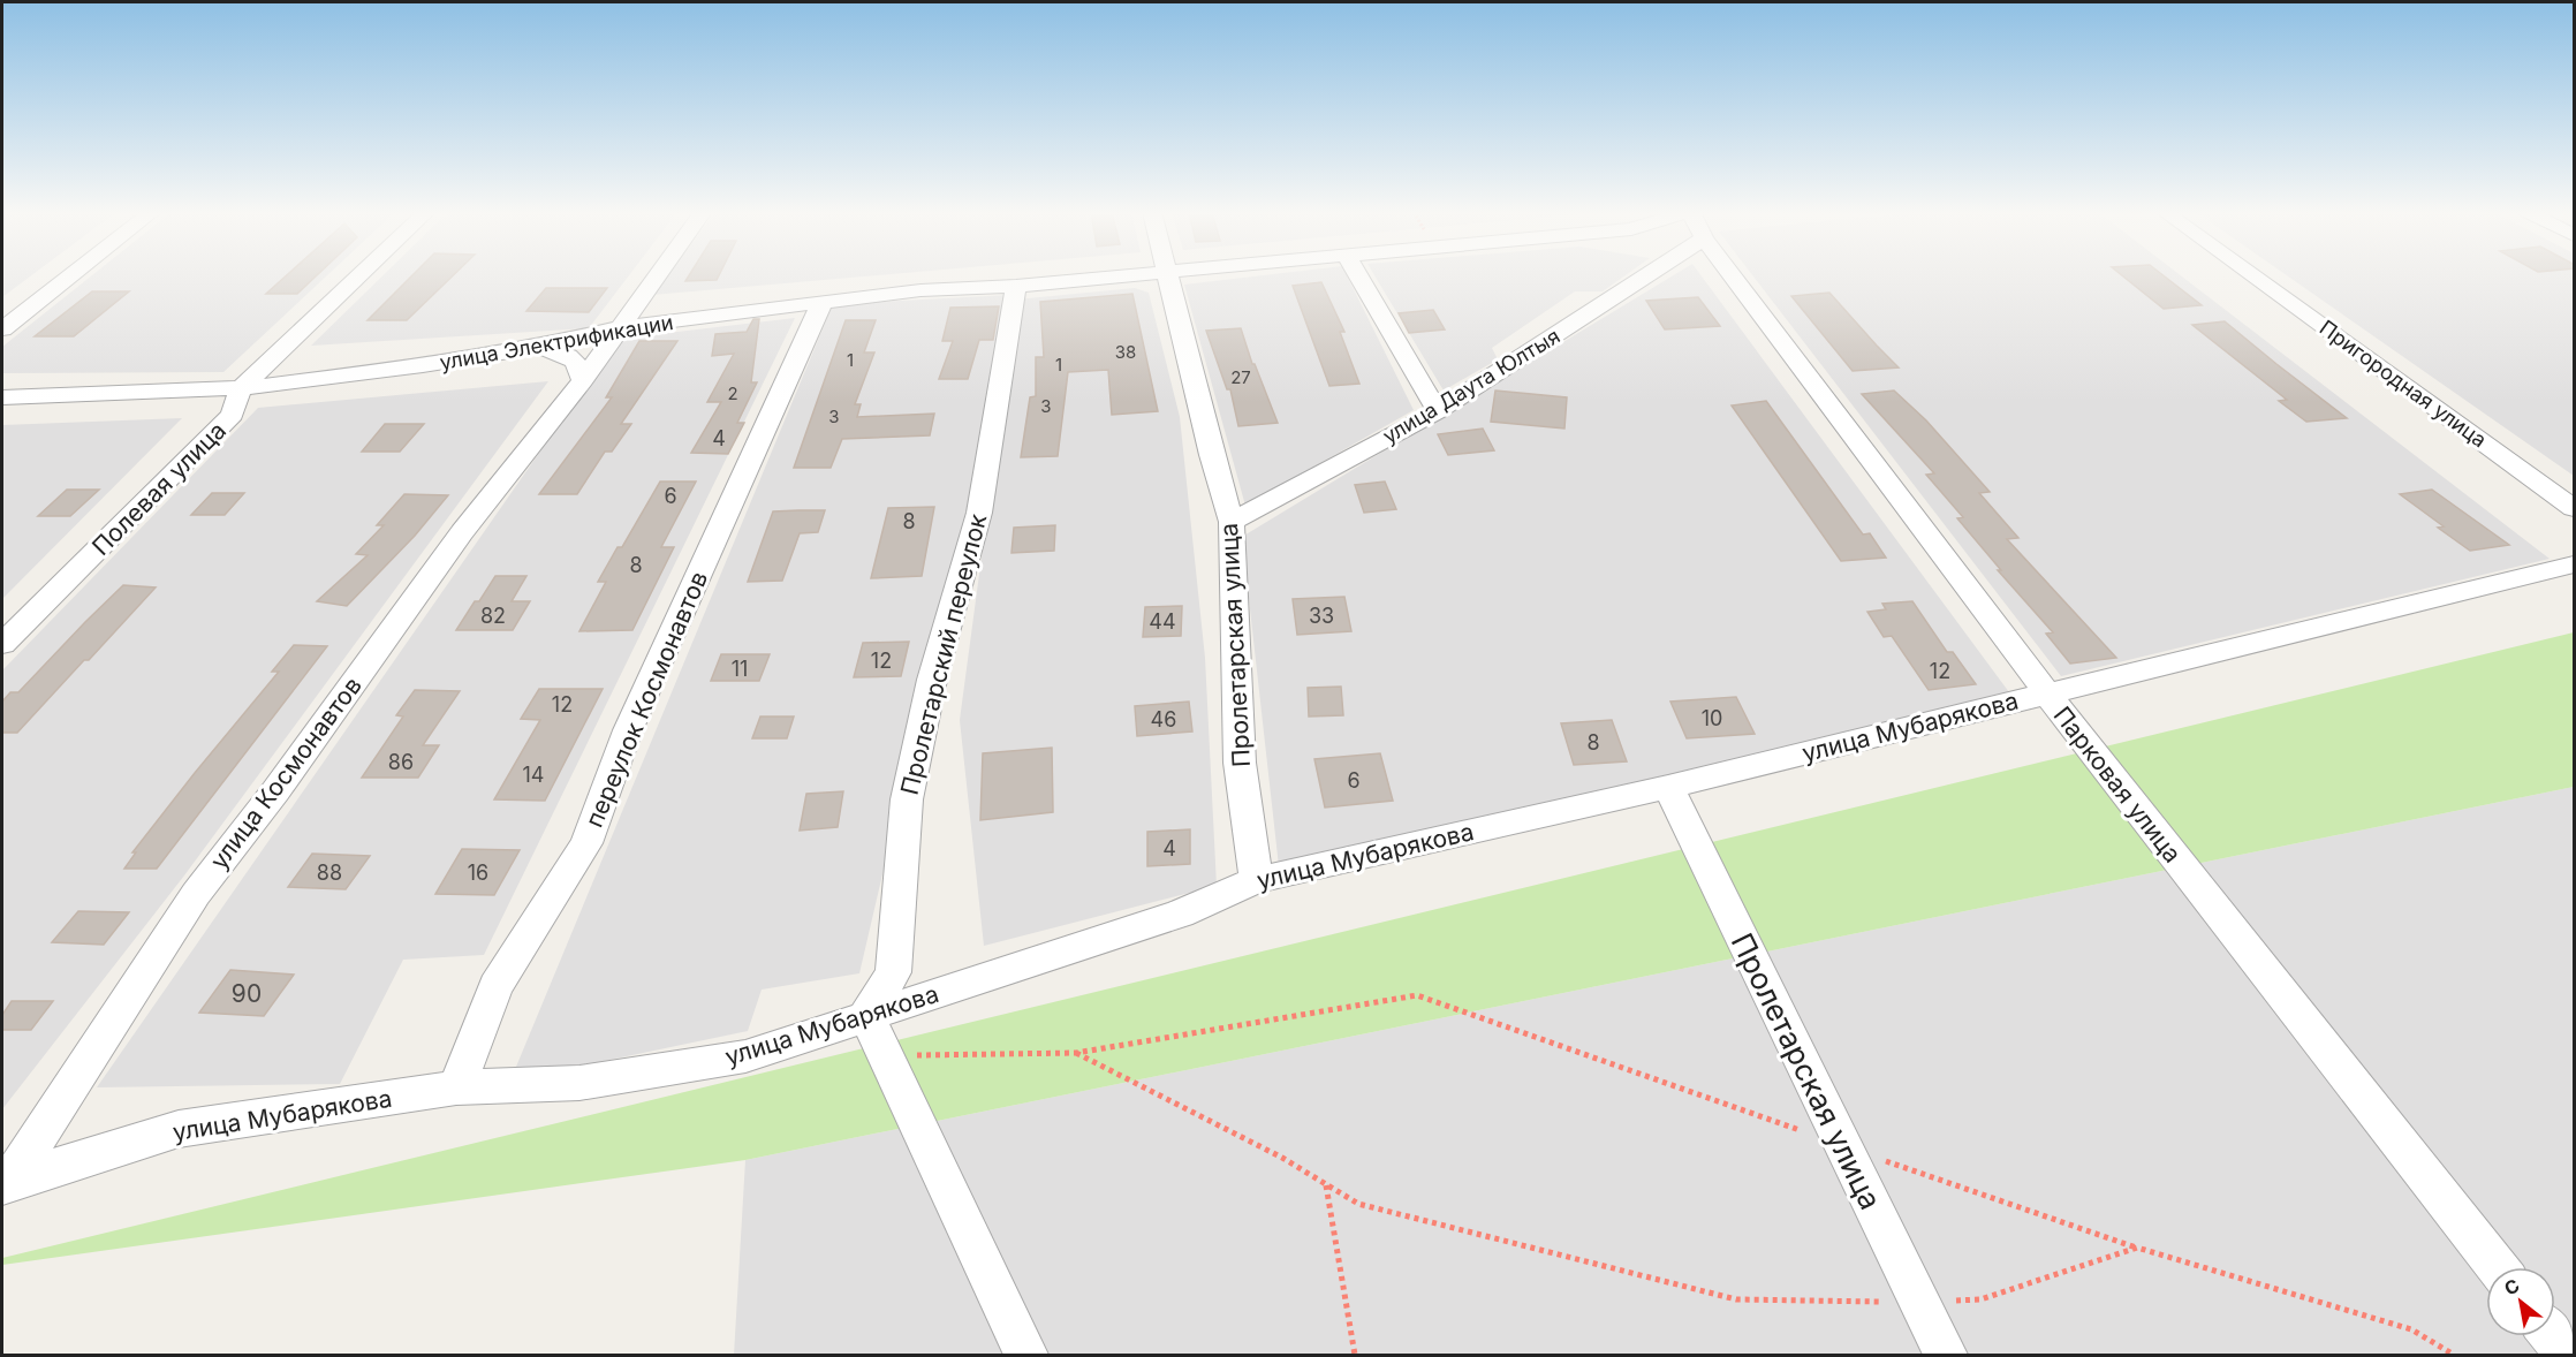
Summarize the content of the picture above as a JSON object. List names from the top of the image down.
{
  "streets": {
    "street": [
      "улица Электрификации",
      "Пригородная улица",
      "улица Даута Юлтыя",
      "Полевая улица",
      "Пролетарская улица",
      "Пролетарский переулок",
      "переулок Космонавтов",
      "улица Мубарякова",
      "улица Космонавтов",
      "Парковая улица"
    ]
  },
  "crossings": [
    ["улица Электрификации", "Полевая улица"],
    ["улица Электрификации", "Пролетарский переулок"],
    ["улица Электрификации", "переулок Космонавтов"],
    ["улица Электрификации", "улица Космонавтов"],
    ["улица Даута Юлтыя", "Пролетарская улица"],
    ["Пролетарская улица", "улица Мубарякова"],
    ["Пролетарский переулок", "улица Мубарякова"],
    ["переулок Космонавтов", "улица Мубарякова"],
    ["улица Мубарякова", "улица Космонавтов"],
    ["улица Мубарякова", "Парковая улица"]
  ],
  "house_numbers": [
    "38",
    "1",
    "1",
    "27",
    "2",
    "3",
    "3",
    "4",
    "6",
    "8",
    "8",
    "82",
    "33",
    "44",
    "12",
    "11",
    "12",
    "12",
    "10",
    "46",
    "8",
    "86",
    "14",
    "6",
    "4",
    "88",
    "16",
    "90"
  ],
  "north": "top left"
}
